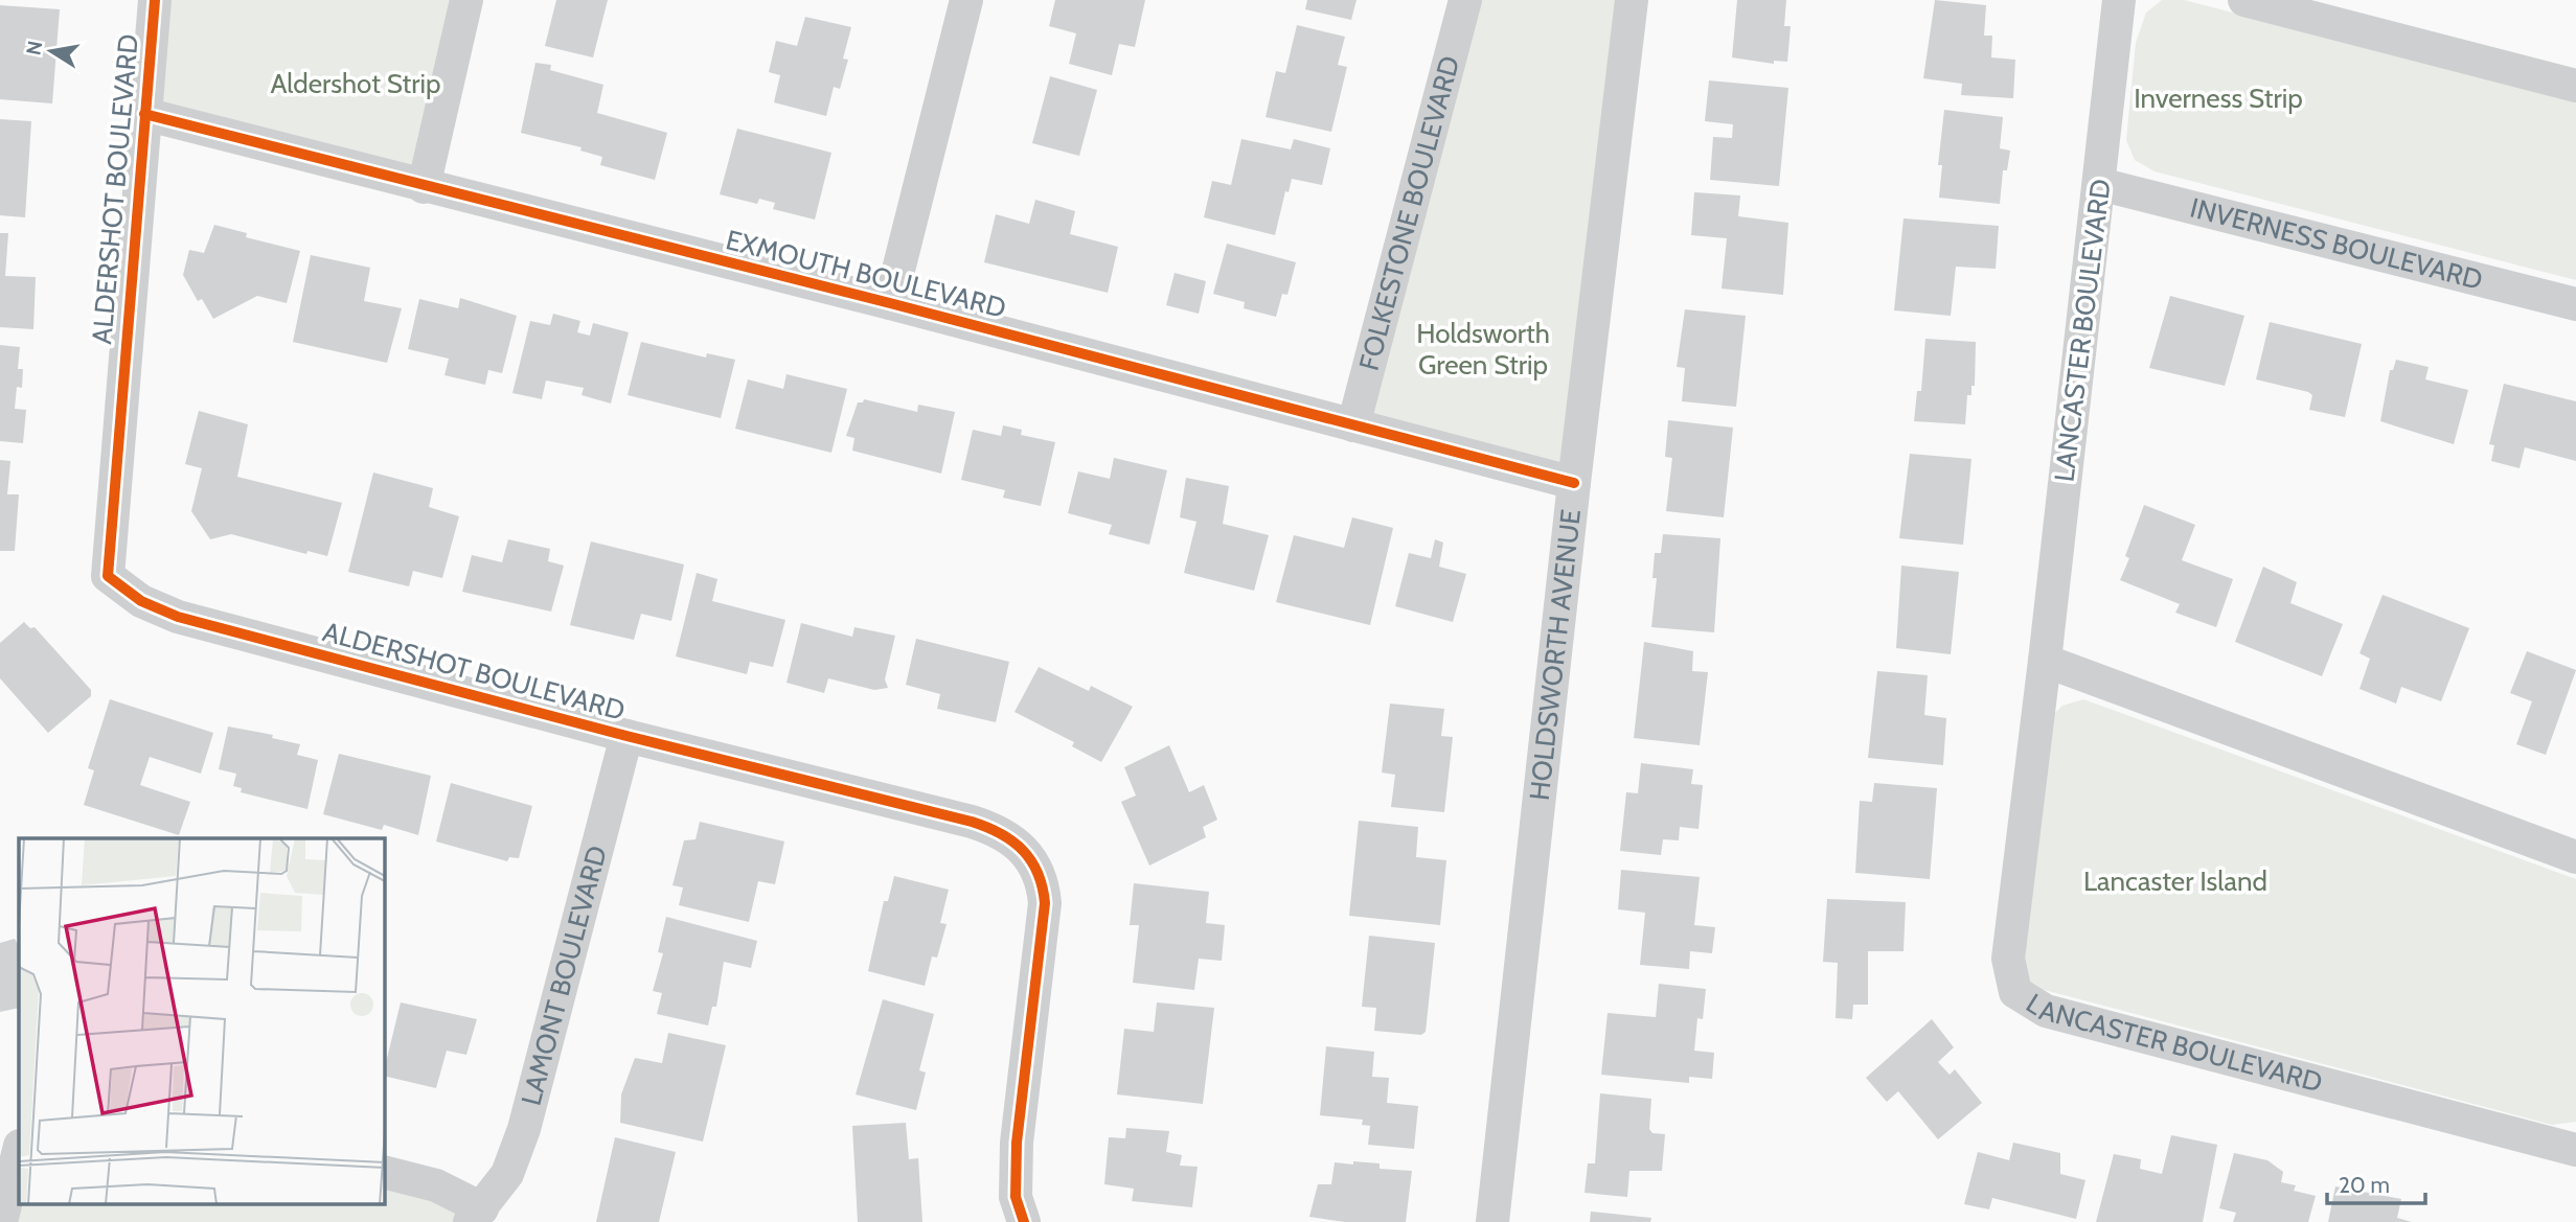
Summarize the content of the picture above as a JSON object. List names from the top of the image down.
{
  "streets": {
    "street": [
      "ALDERSHOT BOULEVARD",
      "FOLKESTONE BOULEVARD",
      "INVERNESS BOULEVARD",
      "EXMOUTH BOULEVARD",
      "LANCASTER BOULEVARD",
      "HOLDSWORTH AVENUE",
      "LAMONT BOULEVARD"
    ]
  },
  "crossings": [
    ["ALDERSHOT BOULEVARD", "EXMOUTH BOULEVARD"],
    ["ALDERSHOT BOULEVARD", "LAMONT BOULEVARD"],
    ["FOLKESTONE BOULEVARD", "EXMOUTH BOULEVARD"],
    ["INVERNESS BOULEVARD", "LANCASTER BOULEVARD"],
    ["EXMOUTH BOULEVARD", "HOLDSWORTH AVENUE"]
  ],
  "parks": [
    "Aldershot Strip",
    "Inverness Strip",
    "Holdsworth Green Strip",
    "Lancaster Island"
  ],
  "scale_bar": "20 m",
  "north": "left"
}
